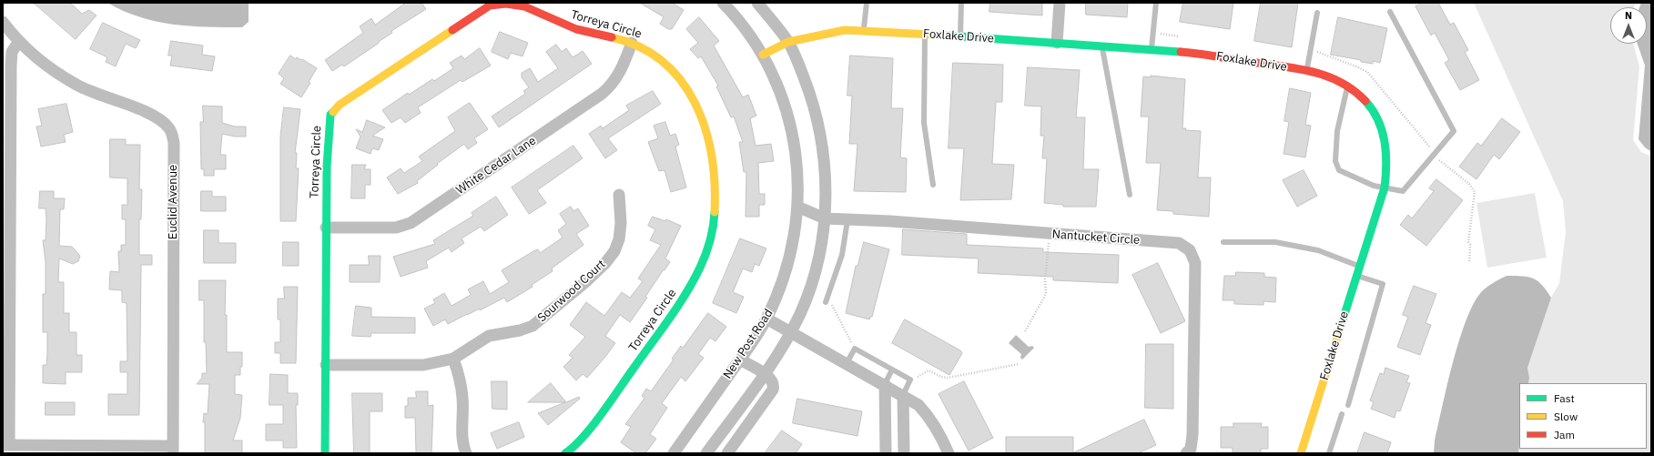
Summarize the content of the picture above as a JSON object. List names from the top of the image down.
{
  "streets": {
    "street": [
      "Torreya Circle",
      "Foxlake Drive",
      "White Cedar Lane",
      "Euclid Avenue",
      "Nantucket Circle",
      "Sourwood Court",
      "New Post Road"
    ]
  },
  "crossings": [
    ["Torreya Circle", "White Cedar Lane"],
    ["Torreya Circle", "Sourwood Court"],
    ["Foxlake Drive", "New Post Road"],
    ["Nantucket Circle", "New Post Road"]
  ],
  "legend": ["Fast", "Slow", "Jam"],
  "north": "top"
}
